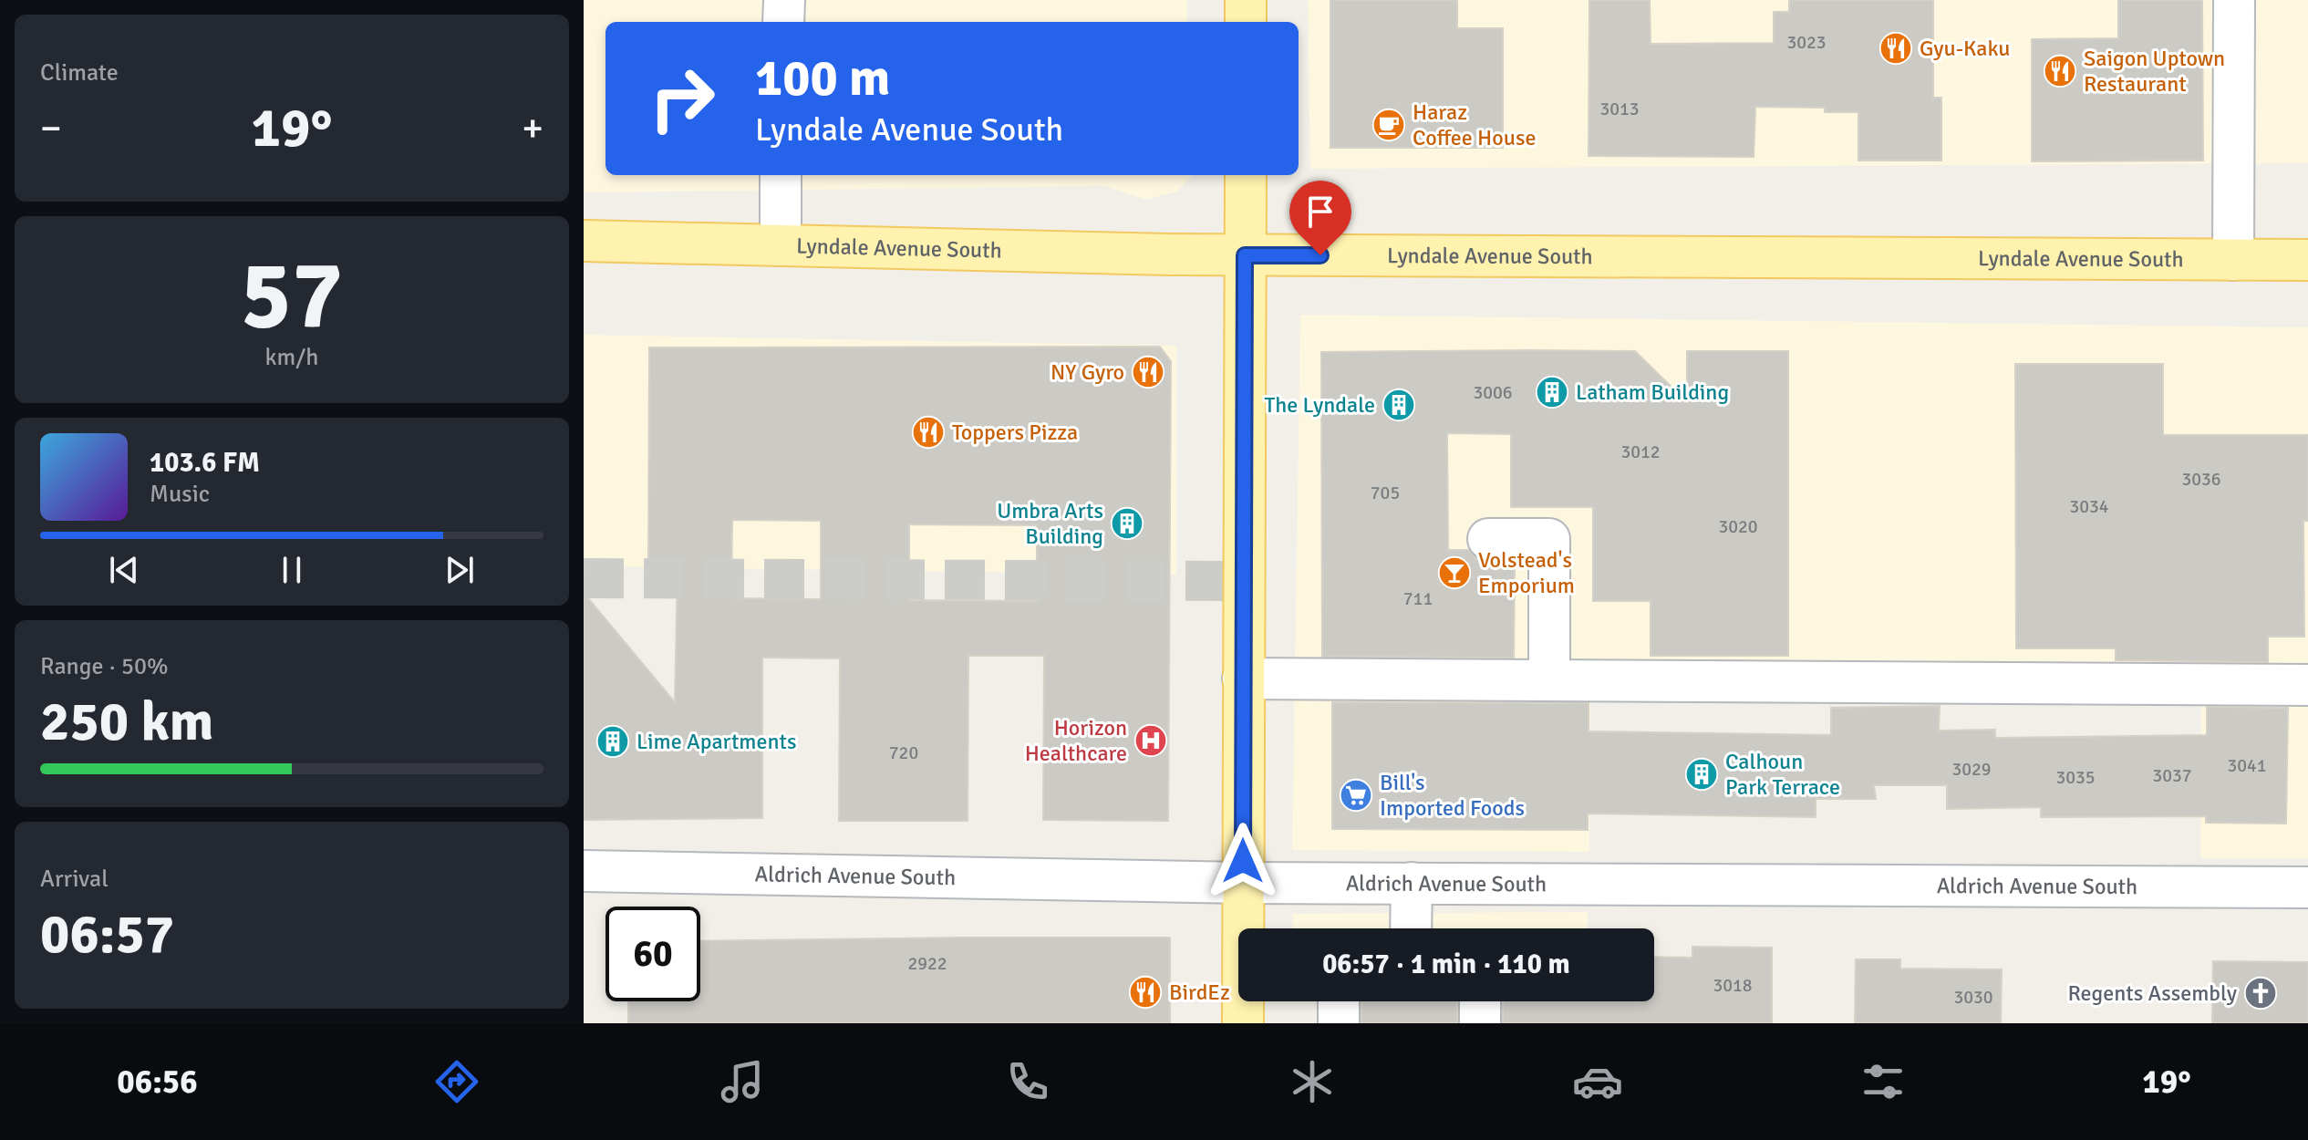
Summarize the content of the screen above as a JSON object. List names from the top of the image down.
{
  "streets": {
    "main road": ["Lyndale Avenue South"],
    "street": ["Aldrich Avenue South"]
  },
  "places": {
    "restaurant": [
      "Gyu-Kaku",
      "Saigon Uptown Restaurant",
      "NY Gyro",
      "Toppers Pizza",
      "BirdEz"
    ],
    "cafe": ["Haraz Coffee House"],
    "building": [
      "Latham Building",
      "The Lyndale",
      "Umbra Arts Building",
      "Lime Apartments",
      "Calhoun Park Terrace"
    ],
    "bar": ["Volstead's Emporium"],
    "hospital": ["Horizon Healthcare"],
    "supermarket": ["Bill's Imported Foods"],
    "church": ["Regents Assembly"]
  },
  "house_numbers": [
    "3023",
    "3013",
    "3006",
    "3012",
    "3036",
    "705",
    "3034",
    "3020",
    "711",
    "720",
    "3041",
    "3029",
    "3037",
    "3035",
    "2922",
    "3018",
    "3030"
  ],
  "page": {
    "tile": [
      "Climate",
      ["57", "km/h"],
      ["Range · 50%", "250 km"],
      ["Arrival", "06:57"]
    ],
    "turn": ["100 m", "Lyndale Avenue South"],
    "heat": ["−", "19°", "+"],
    "song": ["103.6 FM", "Music"],
    "limit": "60",
    "trip": "06:57 · 1 min · 110 m",
    "tabs": ["06:56", "19°"]
  }
}
